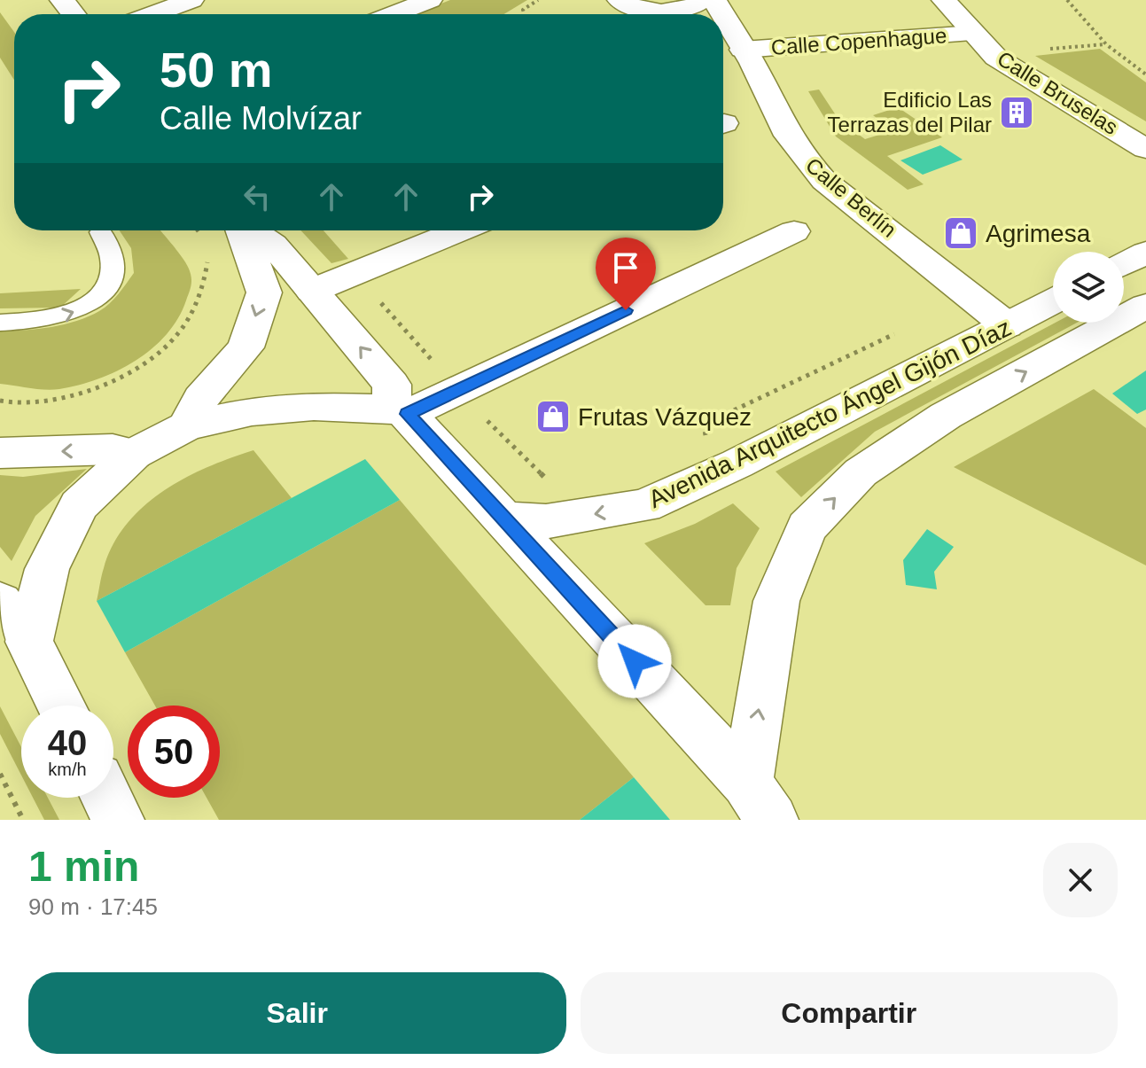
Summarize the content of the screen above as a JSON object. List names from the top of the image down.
{
  "streets": {
    "main road": [
      "Calle Copenhague",
      "Calle Bruselas",
      "Calle Berlín",
      "Avenida Arquitecto Ángel Gijón Díaz"
    ]
  },
  "crossings": [
    ["Calle Copenhague", "Calle Bruselas"],
    ["Calle Copenhague", "Calle Berlín"],
    ["Calle Berlín", "Avenida Arquitecto Ángel Gijón Díaz"]
  ],
  "places": {
    "building": ["Edificio Las Terrazas del Pilar"],
    "shop": ["Agrimesa", "Frutas Vázquez"]
  },
  "page": {
    "turn": ["50 m", "Calle Molvízar"],
    "speed": "40 km/h",
    "limit": "50",
    "heading": ["1 min", "90 m · 17:45"],
    "buttons": ["Salir", "Compartir"]
  }
}
